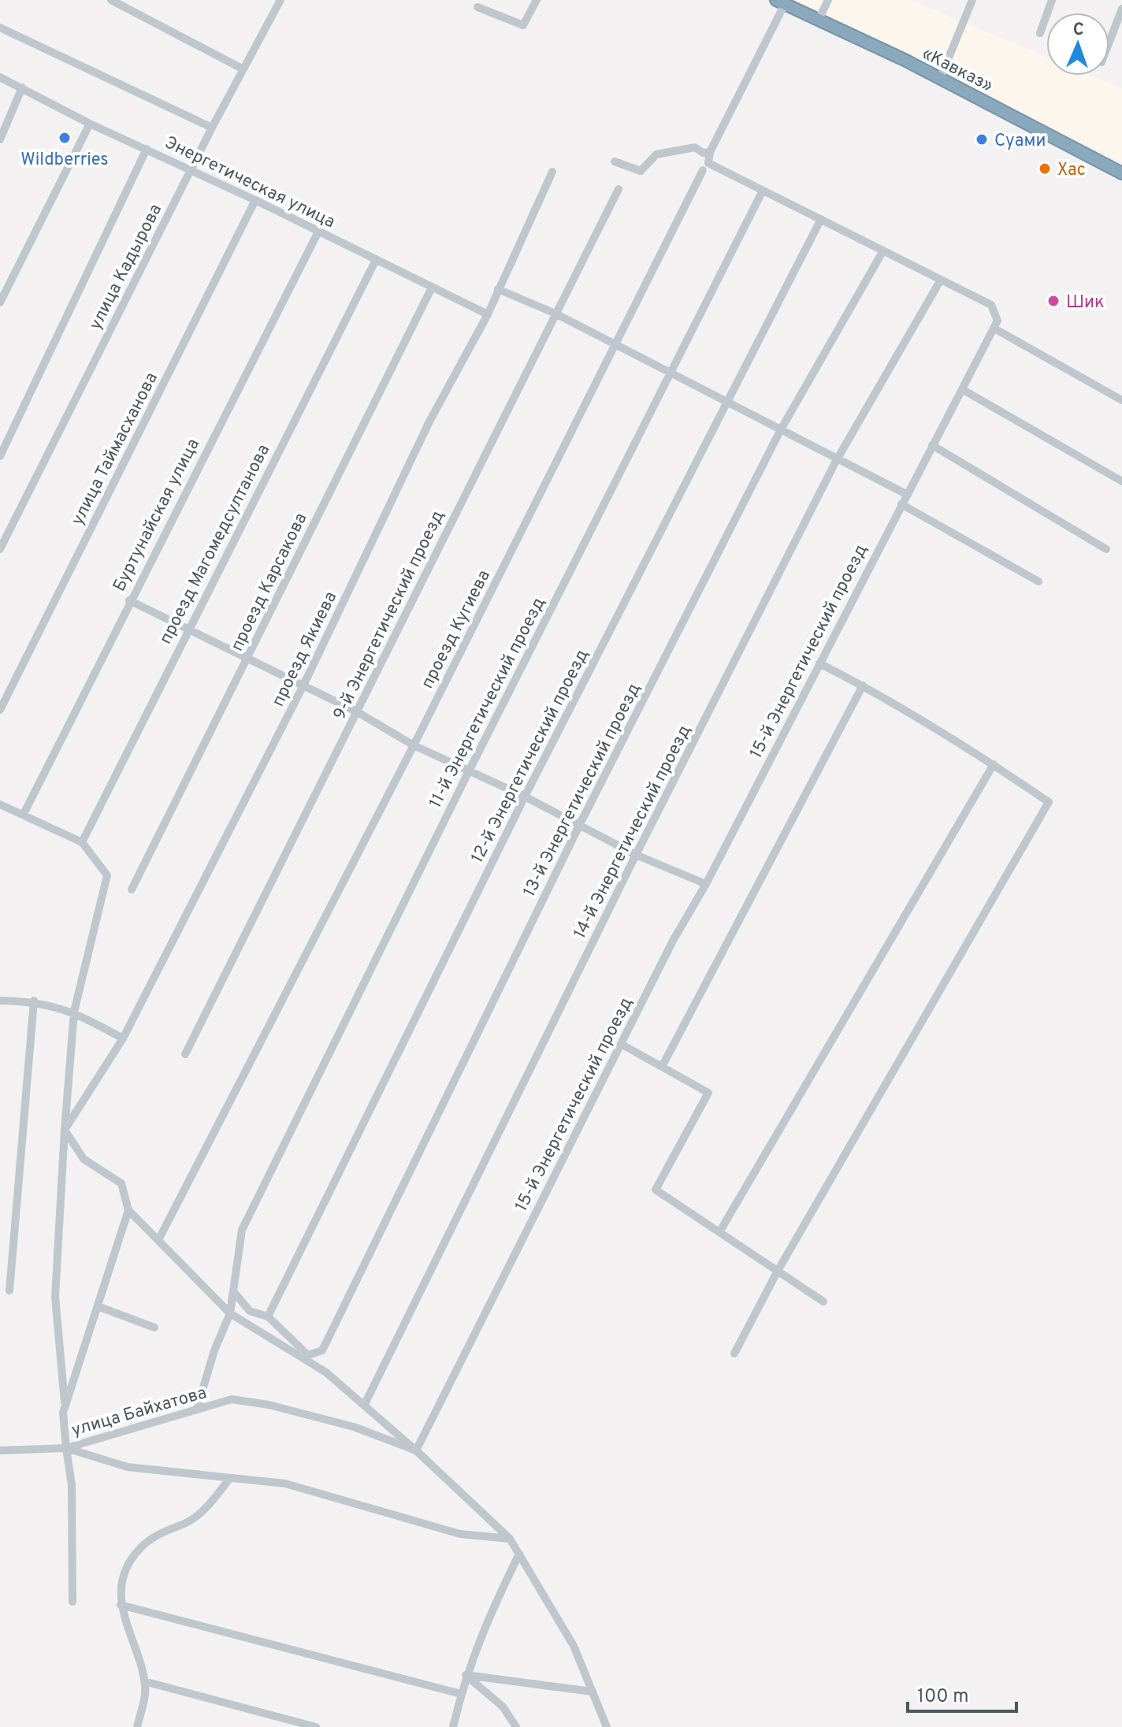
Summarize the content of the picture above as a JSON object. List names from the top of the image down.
{
  "streets": {
    "highway": ["«Кавказ»"],
    "street": [
      "Энергетическая улица",
      "улица Кадырова",
      "улица Таймасханова",
      "Буртунайская улица",
      "проезд Магомедсултанова",
      "проезд Карсакова",
      "9-й Энергетический проезд",
      "проезд Кугиева",
      "проезд Якиева",
      "15-й Энергетический проезд",
      "11-й Энергетический проезд",
      "12-й Энергетический проезд",
      "13-й Энергетический проезд",
      "14-й Энергетический проезд",
      "улица Байхатова"
    ]
  },
  "crossings": [
    ["Энергетическая улица", "улица Кадырова"],
    ["Энергетическая улица", "улица Таймасханова"],
    ["Энергетическая улица", "Буртунайская улица"],
    ["Энергетическая улица", "проезд Магомедсултанова"],
    ["Энергетическая улица", "проезд Карсакова"],
    ["Энергетическая улица", "проезд Якиева"],
    ["15-й Энергетический проезд", "улица Байхатова"],
    ["11-й Энергетический проезд", "улица Байхатова"]
  ],
  "places": [
    "Wildberries",
    "Суами",
    "Хас",
    "Шик"
  ],
  "scale_bar": "100 m",
  "north": "top"
}
